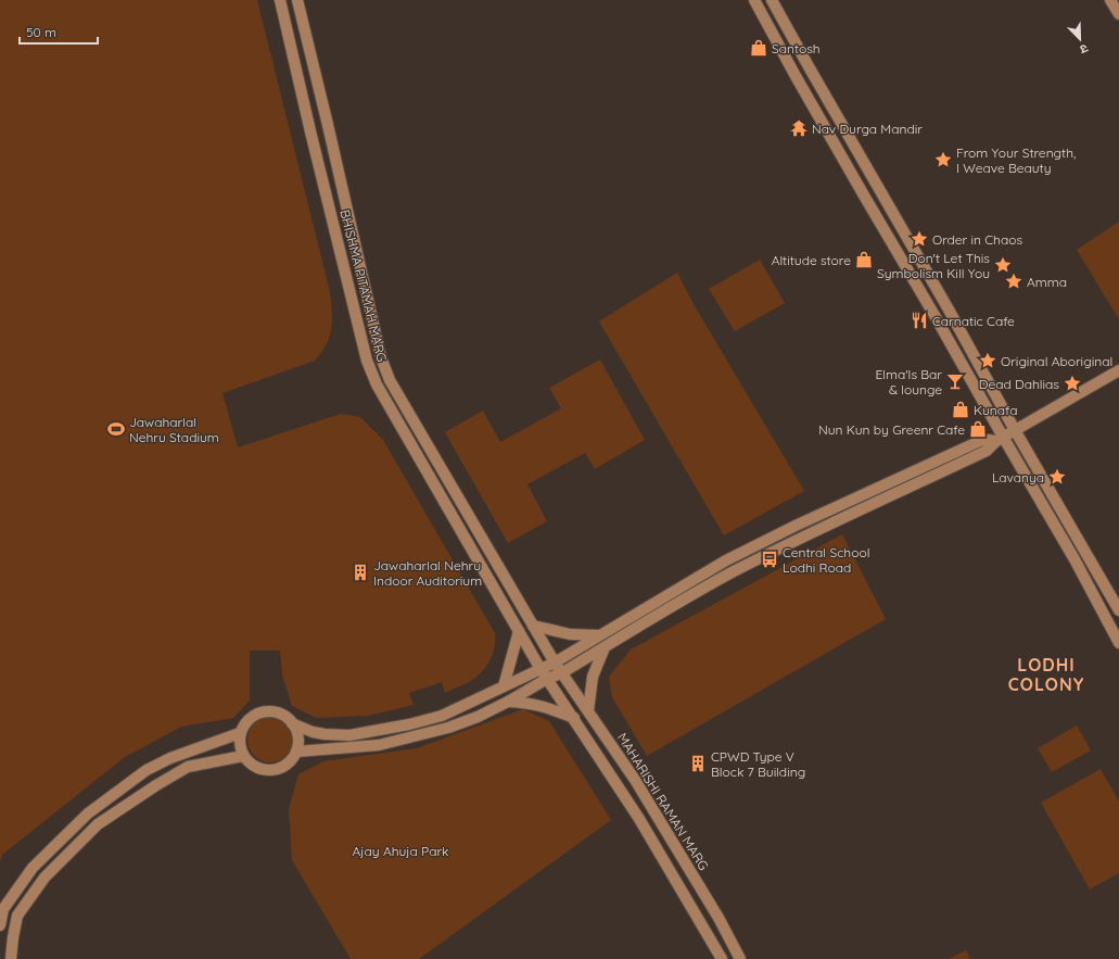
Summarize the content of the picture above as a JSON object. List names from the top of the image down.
{
  "streets": {
    "street": ["BHISHMA PITAMAH MARG", "MAHARISHI RAMAN MARG"]
  },
  "crossings": [
    ["BHISHMA PITAMAH MARG", "MAHARISHI RAMAN MARG"]
  ],
  "districts": ["LODHI COLONY"],
  "parks": ["Ajay Ahuja Park"],
  "places": {
    "shop": [
      "Santosh",
      "Altitude store",
      "Kunafa",
      "Nun Kun by Greenr Cafe"
    ],
    "temple": ["Nav Durga Mandir"],
    "place": [
      "From Your Strength, I Weave Beauty",
      "Order in Chaos",
      "Don't Let This Symbolism Kill You",
      "Amma",
      "Original Aboriginal",
      "Dead Dahlias",
      "Lavanya"
    ],
    "restaurant": ["Carnatic Cafe"],
    "bar": ["Elma'ls Bar & lounge"],
    "sports": ["Jawaharlal Nehru Stadium"],
    "bus stop": ["Central School Lodhi Road"],
    "building": ["Jawaharlal Nehru Indoor Auditorium", "CPWD Type V Block 7 Building"]
  },
  "scale_bar": "50 m",
  "north": "bottom right"
}
